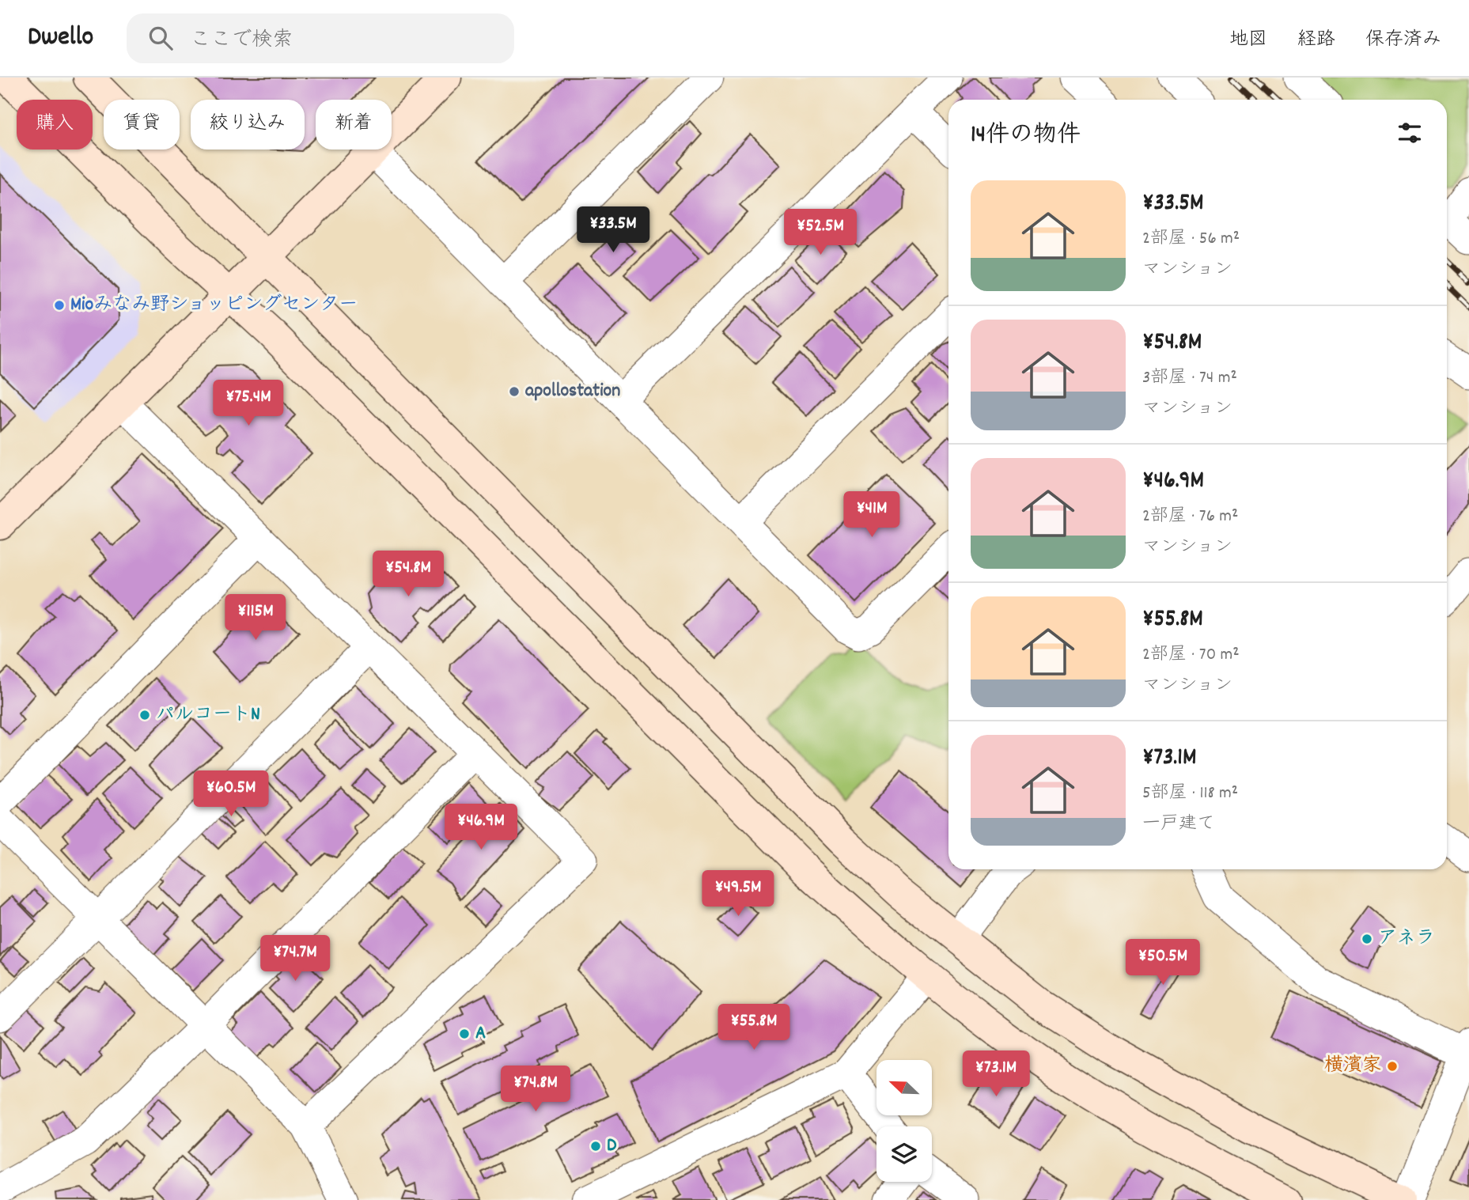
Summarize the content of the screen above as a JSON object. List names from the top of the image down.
{
  "places": [
    "Mioみなみ野ショッピングセンター",
    "apollostation",
    "パルコートN",
    "アネラ",
    "A",
    "横濱家",
    "D"
  ],
  "north": "top left",
  "page": {
    "header": "Dwello",
    "search": "ここで検索",
    "nav": ["地図", "経路", "保存済み"],
    "chip": [
      "購入",
      "賃貸",
      "絞り込み",
      "新着"
    ],
    "heading": "14件の物件",
    "list": [
      {
        "name": "¥33.5M",
        "note": "2部屋 · 56 m² · マンション"
      },
      {
        "name": "¥54.8M",
        "note": "3部屋 · 74 m² · マンション"
      },
      {
        "name": "¥46.9M",
        "note": "2部屋 · 76 m² · マンション"
      },
      {
        "name": "¥55.8M",
        "note": "2部屋 · 70 m² · マンション"
      },
      {
        "name": "¥73.1M",
        "note": "5部屋 · 118 m² · 一戸建て"
      }
    ],
    "price": [
      "¥33.5M",
      "¥52.5M",
      "¥75.4M",
      "¥41M",
      "¥54.8M",
      "¥115M",
      "¥60.5M",
      "¥46.9M",
      "¥49.5M",
      "¥74.7M",
      "¥50.5M",
      "¥55.8M",
      "¥73.1M",
      "¥74.8M"
    ]
  }
}
